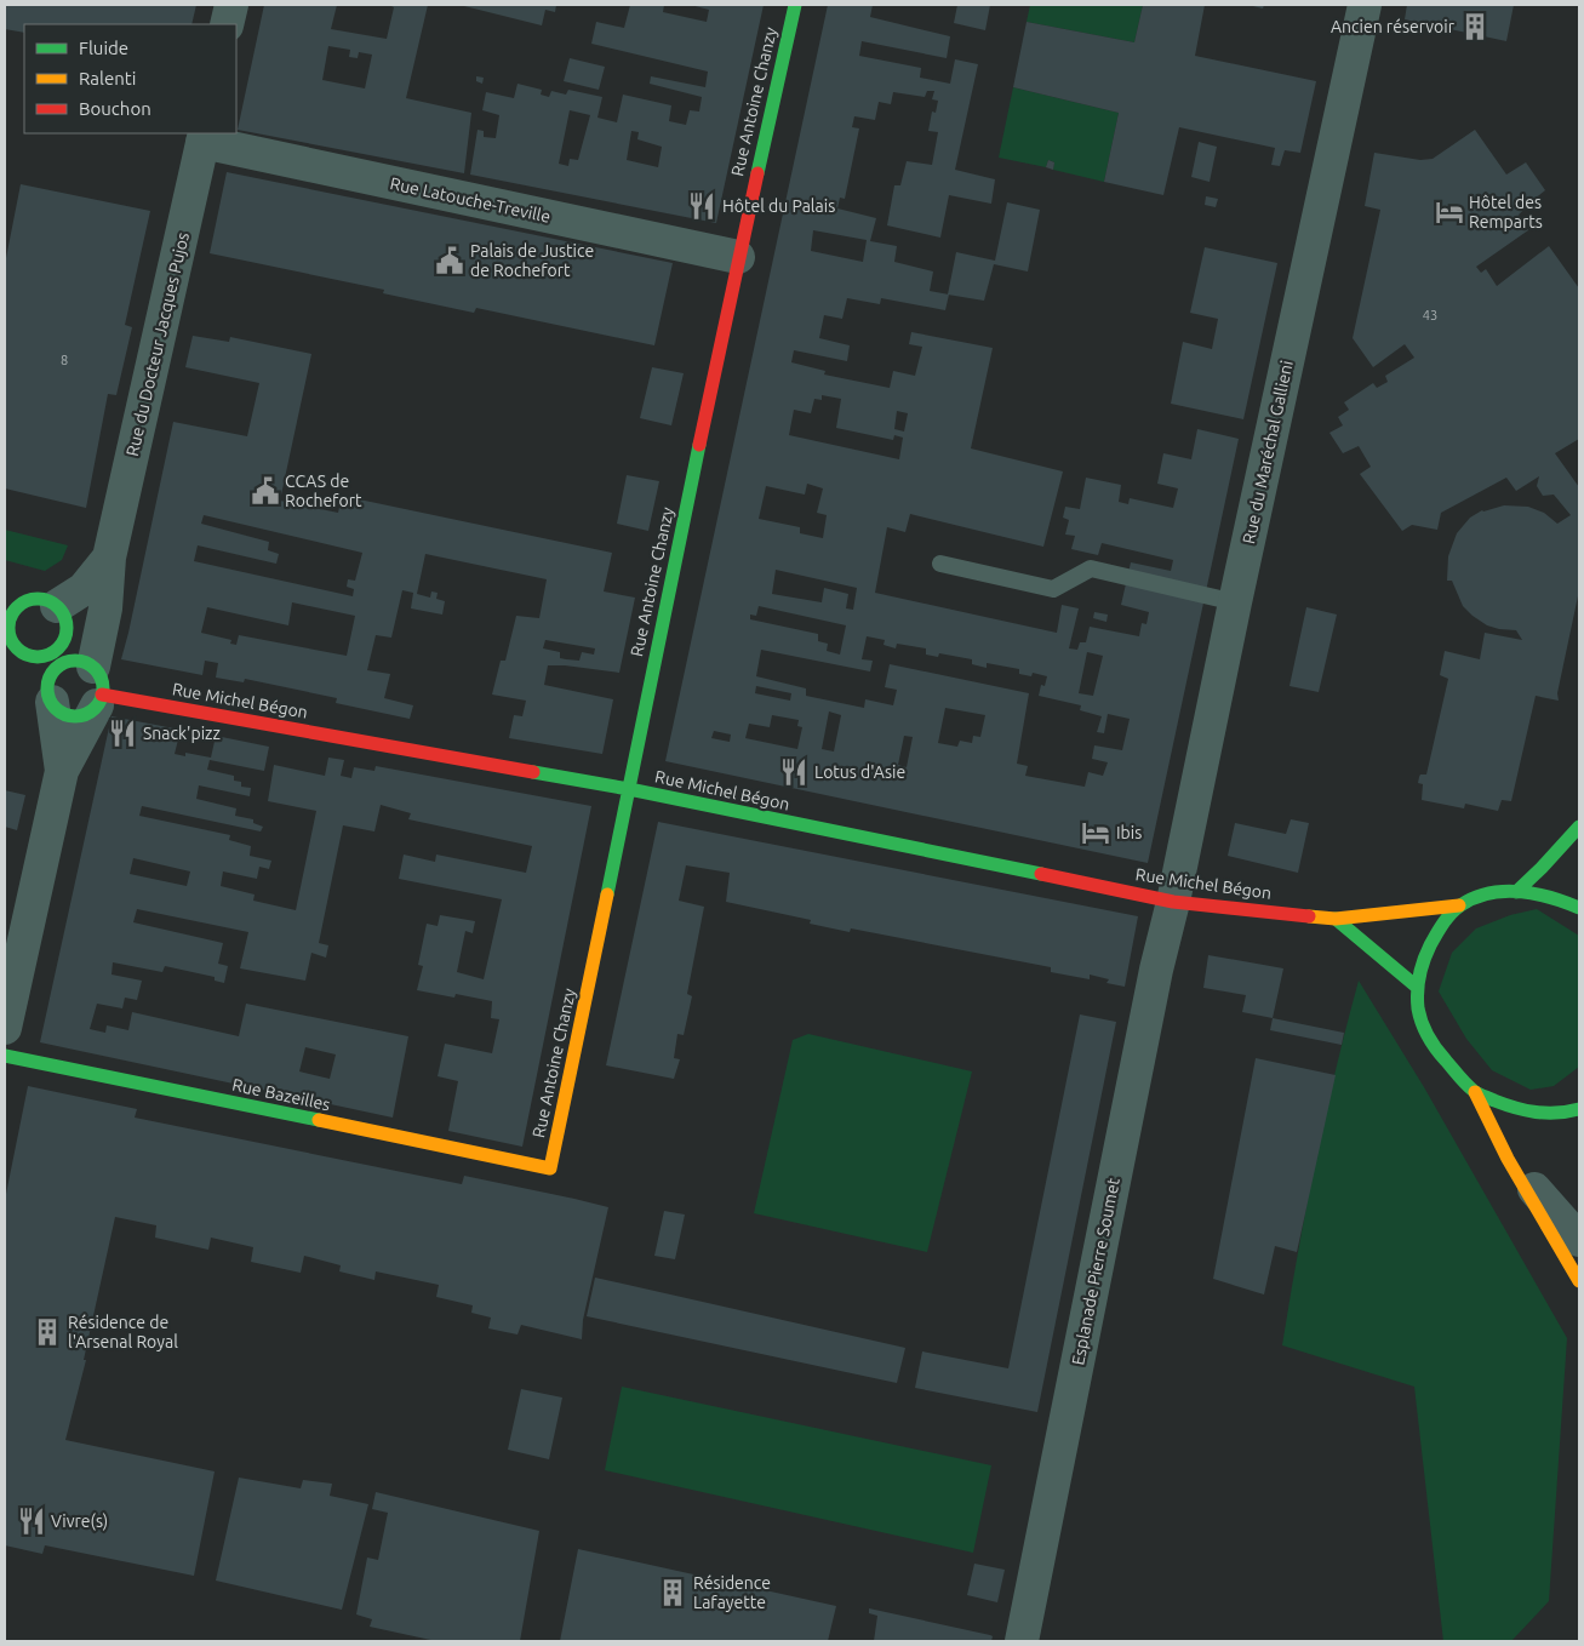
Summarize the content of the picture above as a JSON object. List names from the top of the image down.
{
  "streets": {
    "main road": ["Rue Antoine Chanzy", "Rue Michel Bégon", "Rue Bazeilles"],
    "street": [
      "Rue Latouche-Treville",
      "Rue du Docteur Jacques Pujos",
      "Rue du Maréchal Gallieni",
      "Esplanade Pierre Soumet"
    ]
  },
  "crossings": [
    ["Rue Antoine Chanzy", "Rue Latouche-Treville"],
    ["Rue Antoine Chanzy", "Rue Michel Bégon"],
    ["Rue Antoine Chanzy", "Rue Bazeilles"],
    ["Rue Latouche-Treville", "Rue du Docteur Jacques Pujos"],
    ["Rue du Docteur Jacques Pujos", "Rue Michel Bégon"],
    ["Rue du Maréchal Gallieni", "Rue Michel Bégon"],
    ["Rue du Maréchal Gallieni", "Esplanade Pierre Soumet"],
    ["Rue Michel Bégon", "Esplanade Pierre Soumet"]
  ],
  "places": {
    "building": ["Ancien réservoir", "Résidence de l'Arsenal Royal", "Résidence Lafayette"],
    "restaurant": [
      "Hôtel du Palais",
      "Snack'pizz",
      "Lotus d'Asie",
      "Vivre(s)"
    ],
    "hotel": ["Hôtel des Remparts", "Ibis"],
    "public building": ["Palais de Justice de Rochefort", "CCAS de Rochefort"]
  },
  "house_numbers": ["43", "8"],
  "legend": ["Fluide", "Ralenti", "Bouchon"]
}
